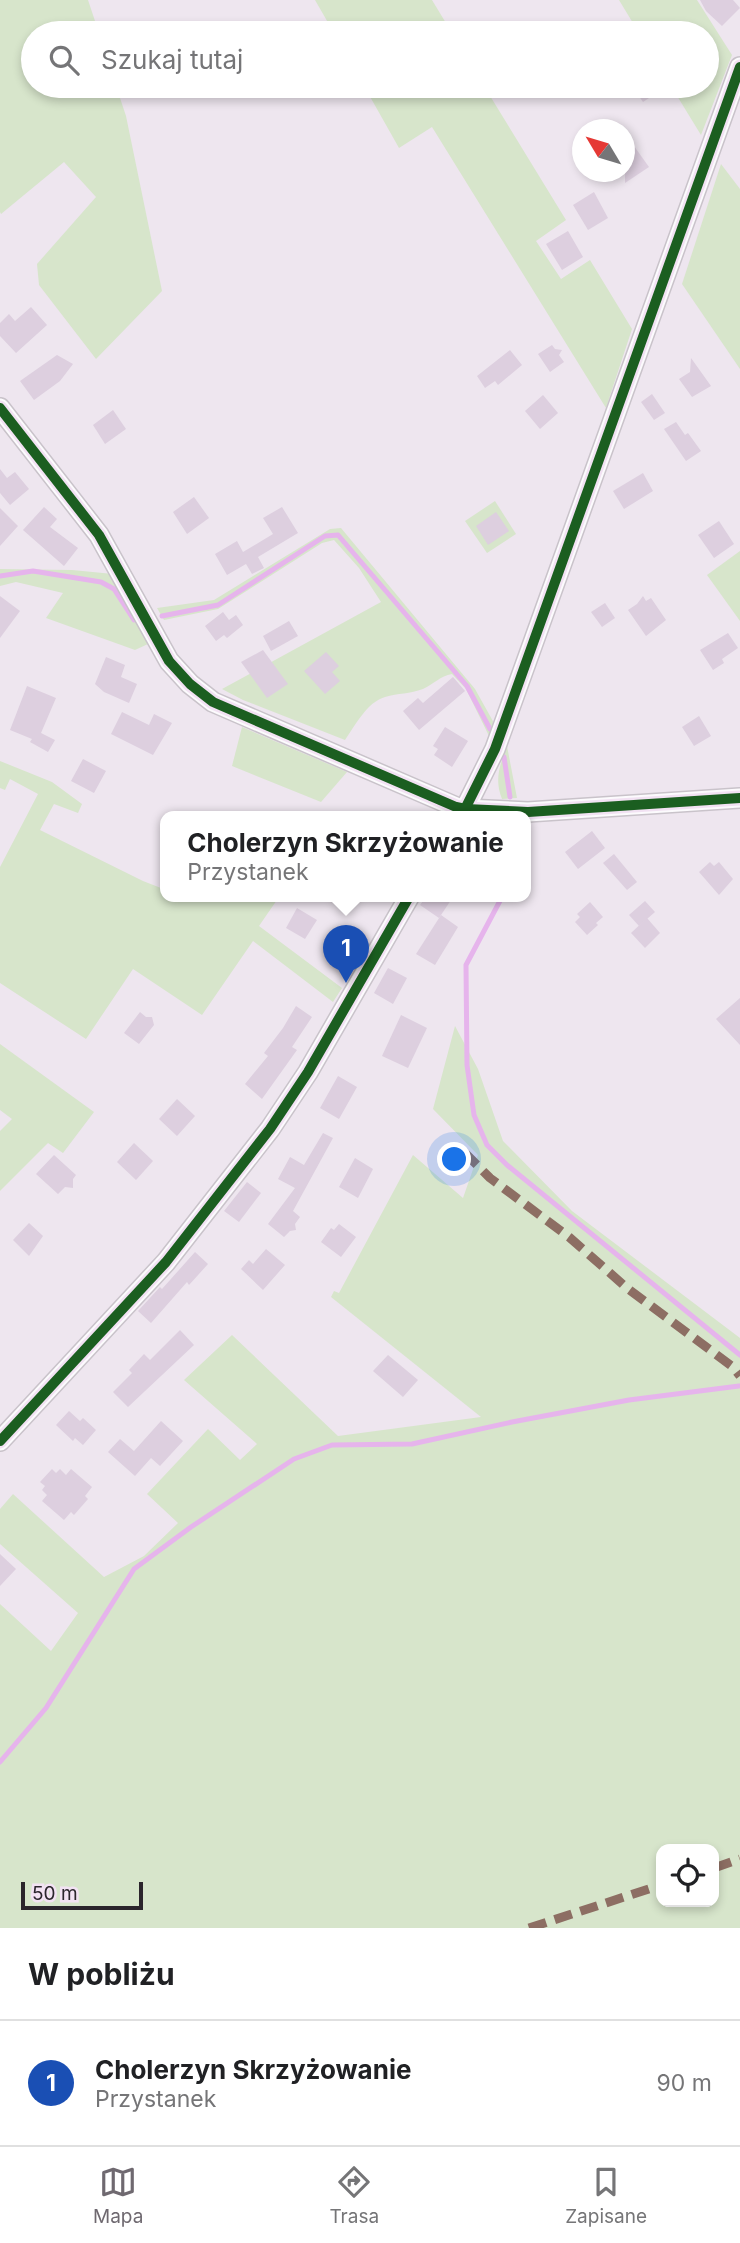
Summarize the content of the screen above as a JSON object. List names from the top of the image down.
{
  "scale_bar": "50 m",
  "north": "top left",
  "page": {
    "search": "Szukaj tutaj",
    "popup": ["Cholerzyn Skrzyżowanie", "Przystanek"],
    "pins": "1",
    "scale": "50 m",
    "heading": "W pobliżu",
    "list": [
      {
        "mark": "1",
        "name": "Cholerzyn Skrzyżowanie",
        "note": "Przystanek",
        "value": "90 m"
      }
    ],
    "nav": ["Mapa", "Trasa", "Zapisane"]
  }
}
